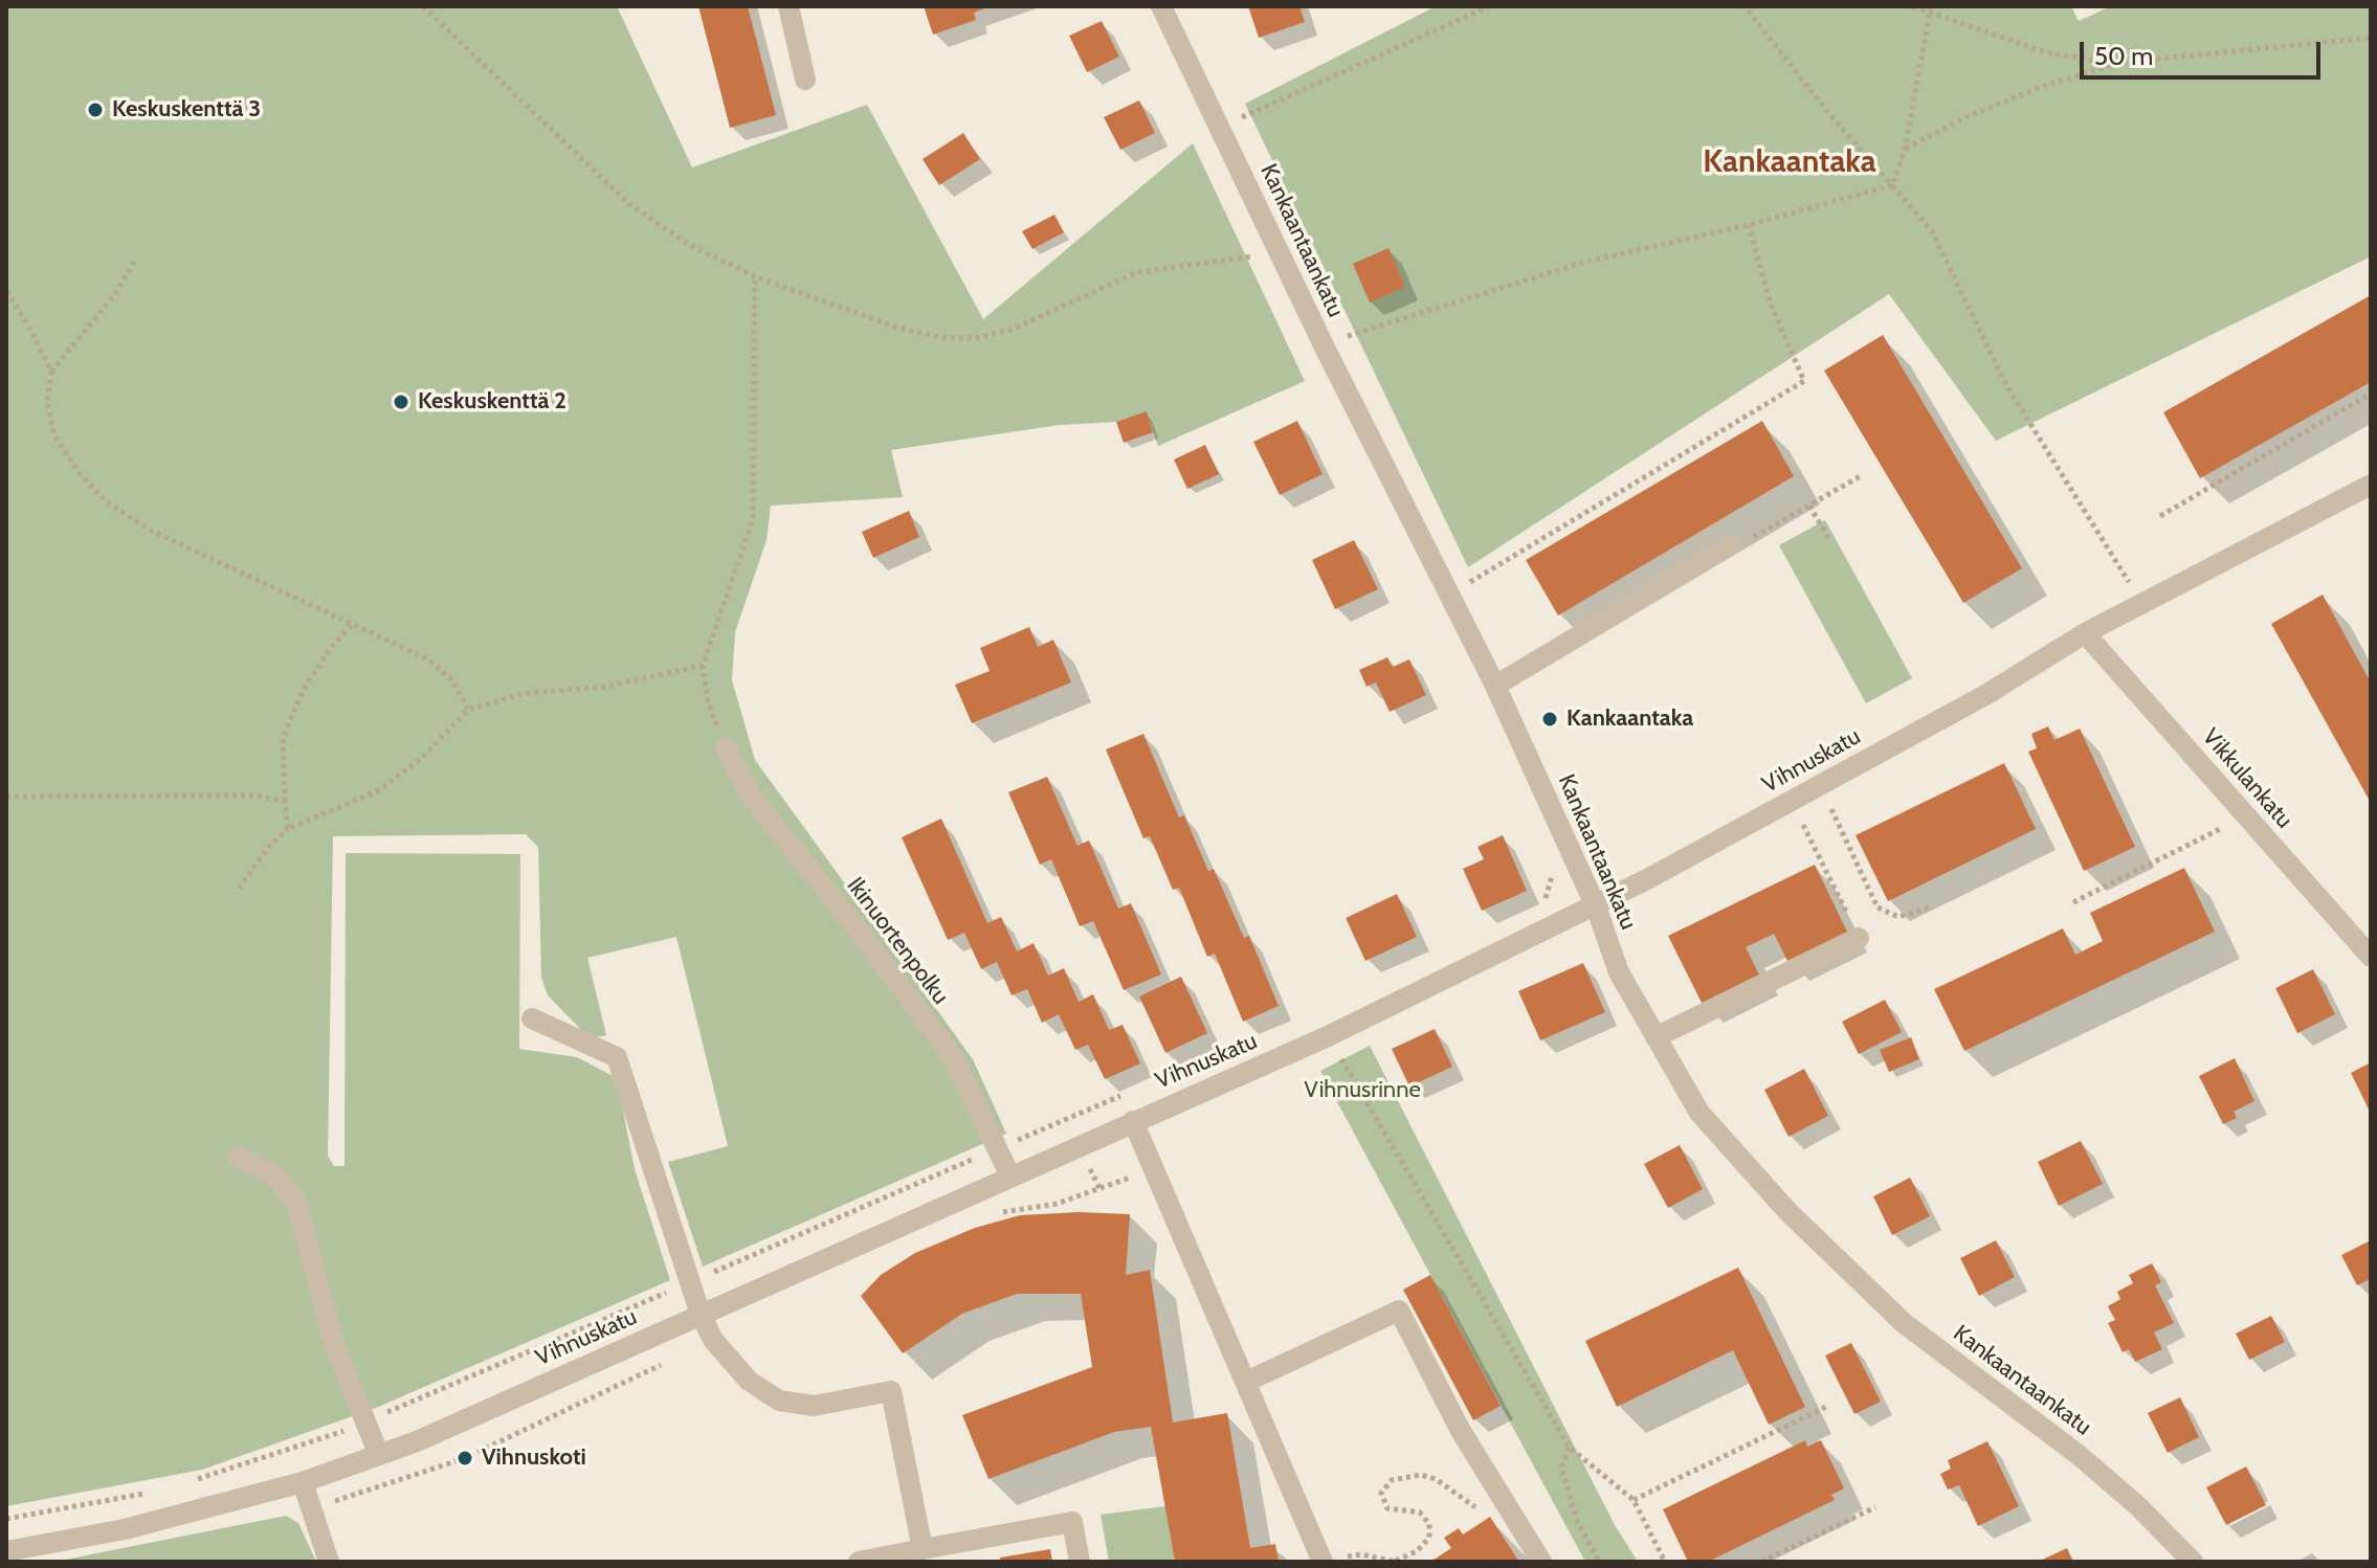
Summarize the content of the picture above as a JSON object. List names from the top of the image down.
{
  "streets": {
    "street": [
      "Kankaantaankatu",
      "Vihnuskatu",
      "Vikkulankatu",
      "Ikinuortenpolku"
    ]
  },
  "crossings": [
    ["Kankaantaankatu", "Vihnuskatu"],
    ["Vihnuskatu", "Vikkulankatu"],
    ["Vihnuskatu", "Ikinuortenpolku"]
  ],
  "districts": ["Kankaantaka"],
  "parks": ["Vihnusrinne"],
  "places": [
    "Keskuskenttä 3",
    "Keskuskenttä 2",
    "Kankaantaka",
    "Vihnuskoti"
  ],
  "scale_bar": "50 m"
}
